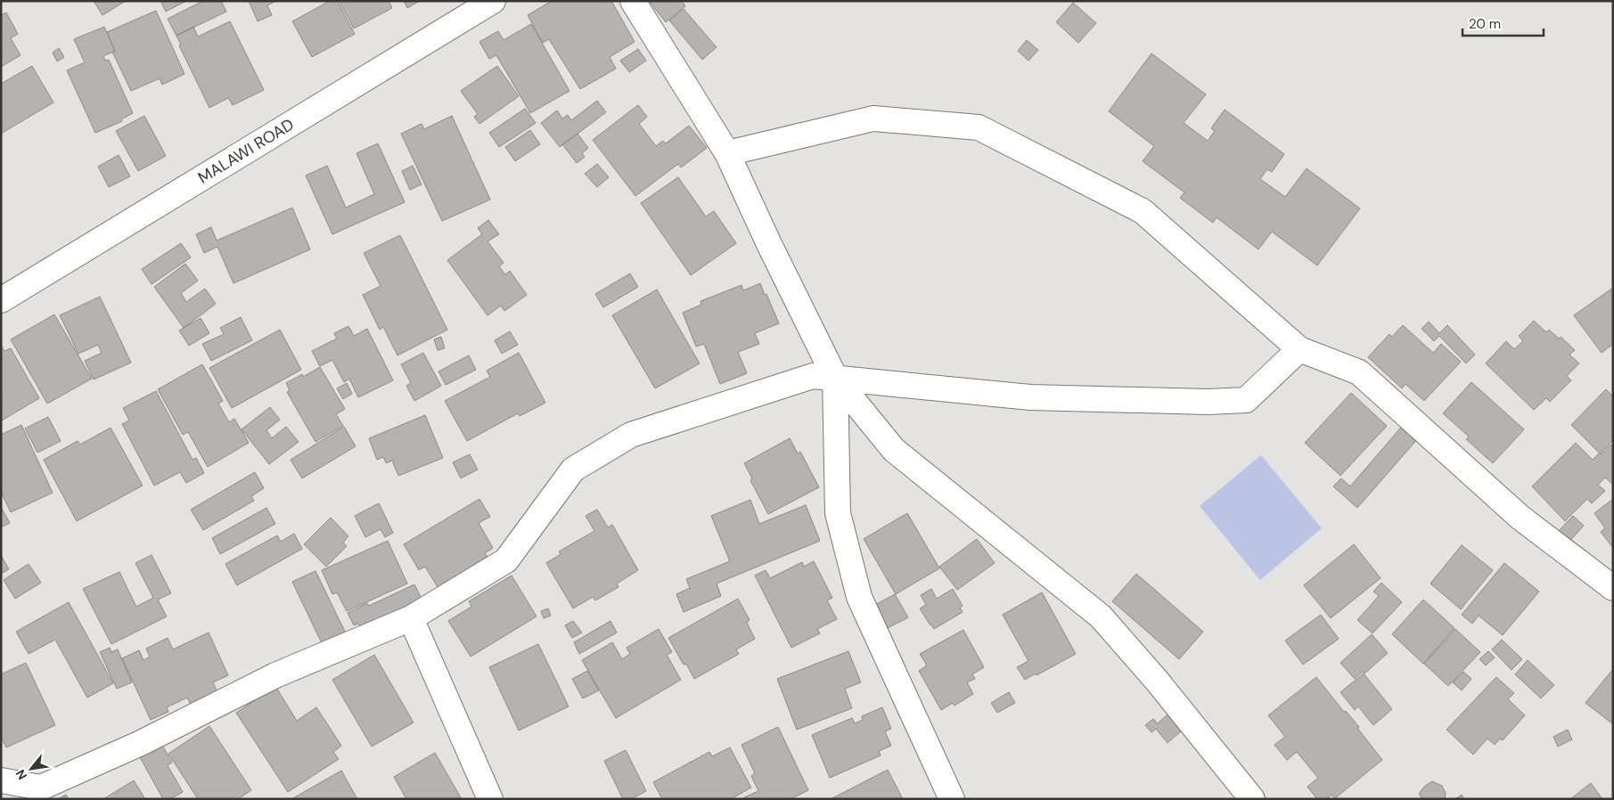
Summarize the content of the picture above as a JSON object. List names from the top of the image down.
{
  "streets": {
    "street": ["MALAWI ROAD"]
  },
  "scale_bar": "20 m",
  "north": "bottom left"
}
